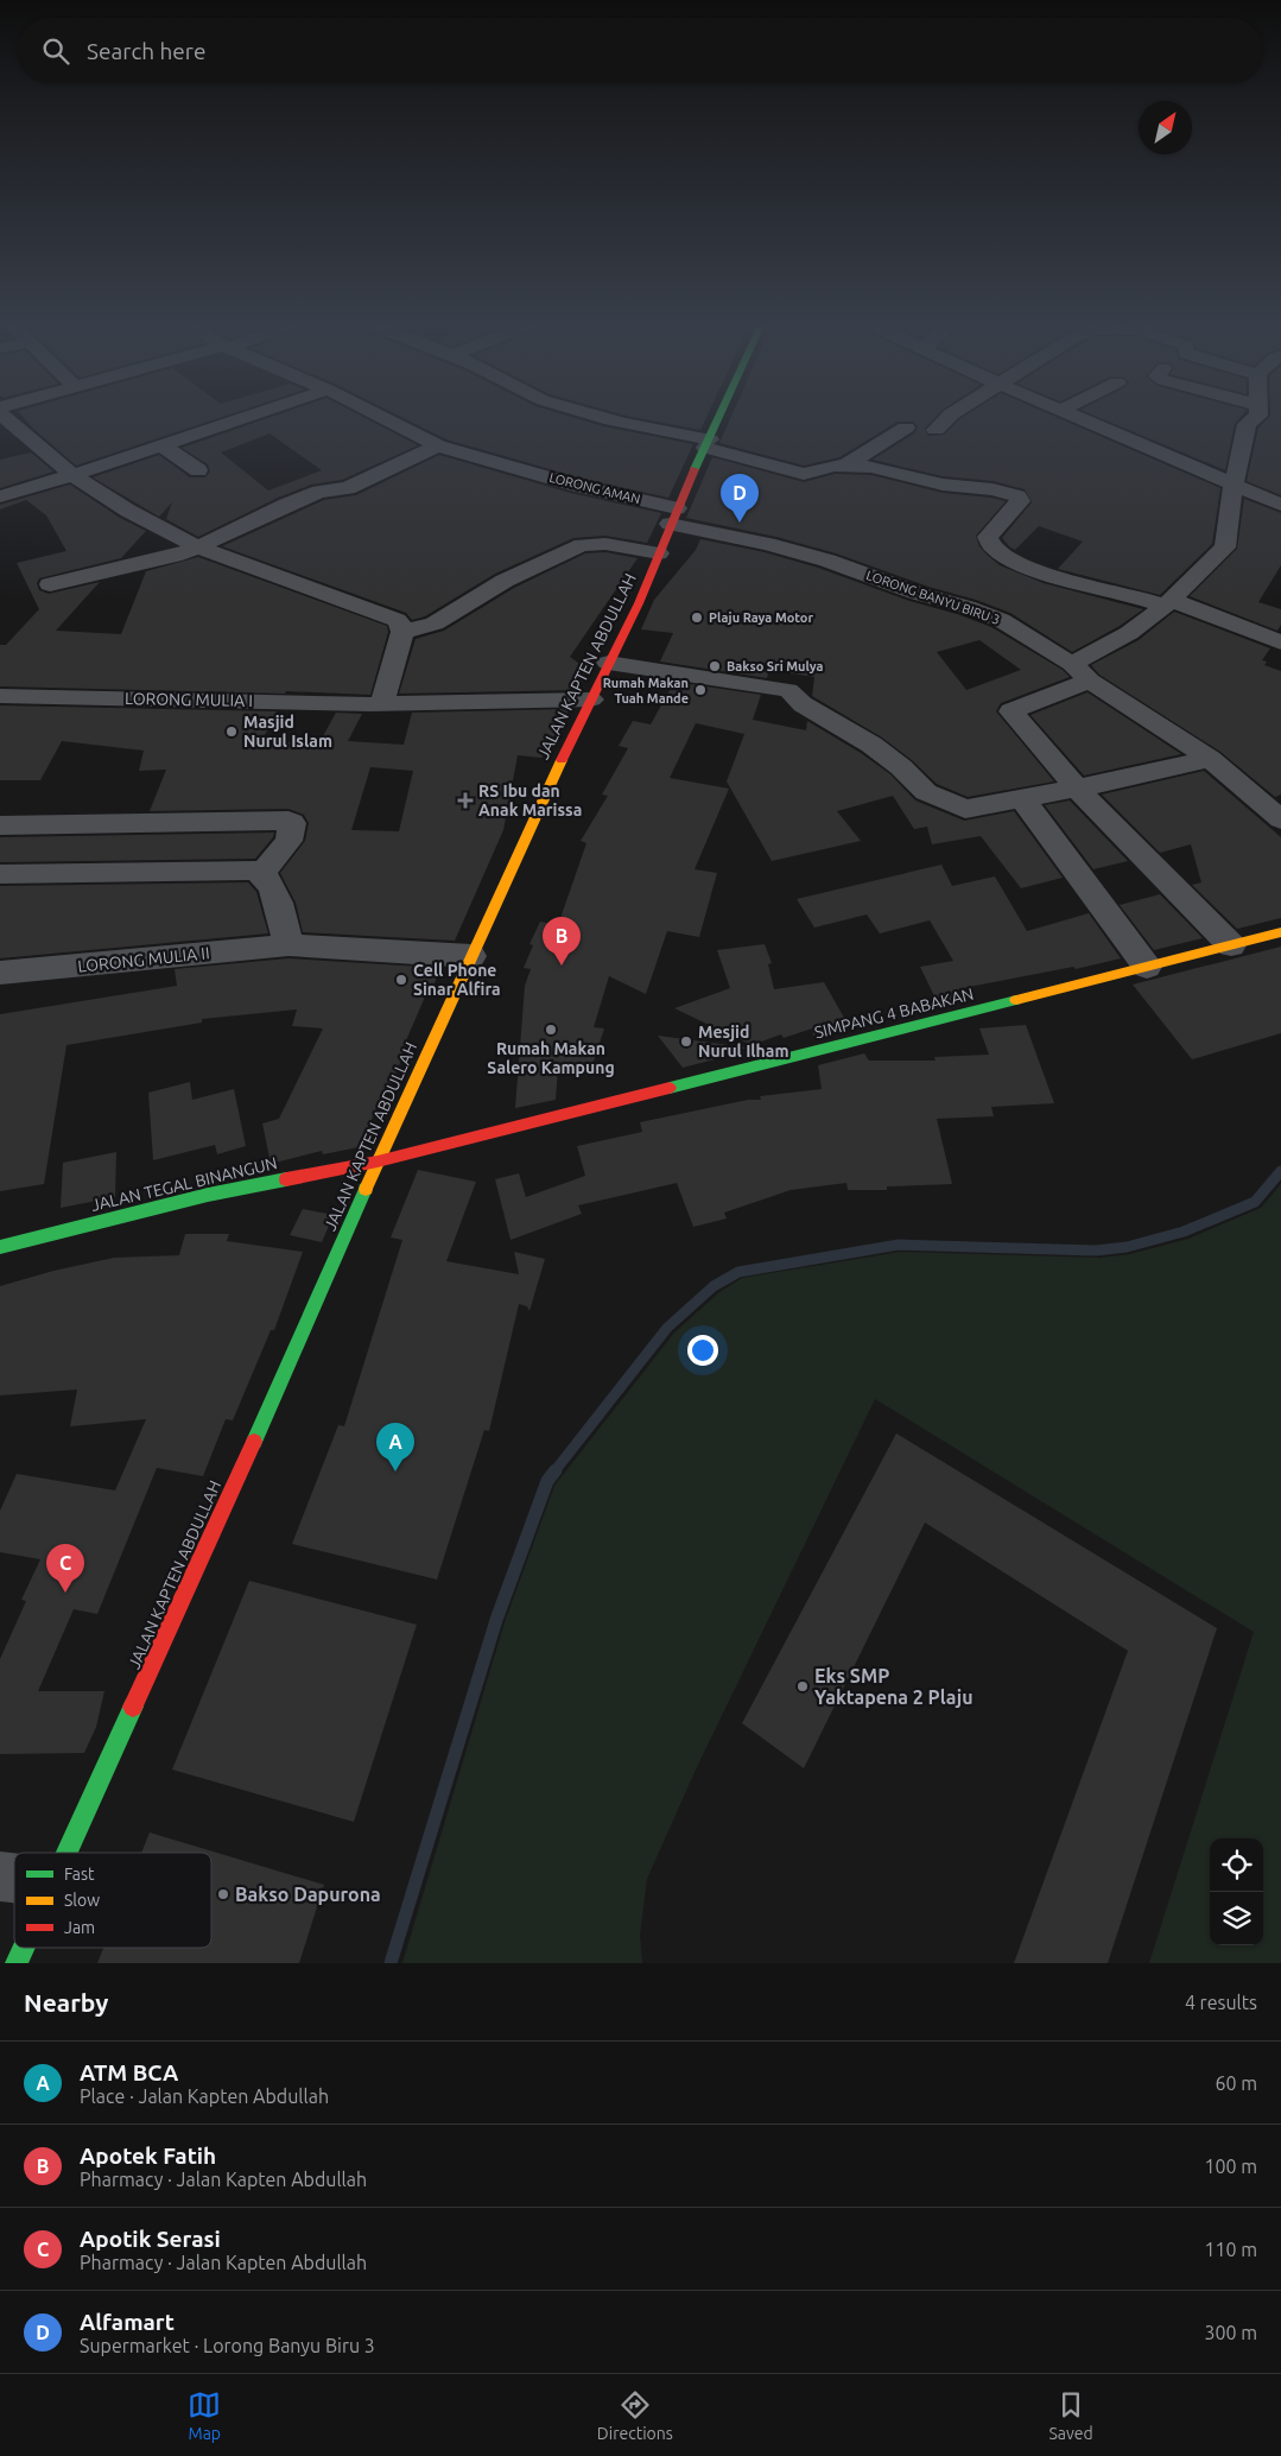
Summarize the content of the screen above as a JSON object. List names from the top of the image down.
{
  "streets": {
    "main road": ["JALAN KAPTEN ABDULLAH", "SIMPANG 4 BABAKAN", "JALAN TEGAL BINANGUN"],
    "street": [
      "LORONG AMAN",
      "LORONG BANYU BIRU 3",
      "LORONG MULIA I",
      "LORONG MULIA II"
    ]
  },
  "crossings": [
    ["LORONG AMAN", "LORONG BANYU BIRU 3"],
    ["LORONG AMAN", "JALAN KAPTEN ABDULLAH"],
    ["LORONG BANYU BIRU 3", "JALAN KAPTEN ABDULLAH"],
    ["JALAN KAPTEN ABDULLAH", "LORONG MULIA I"],
    ["JALAN KAPTEN ABDULLAH", "LORONG MULIA II"],
    ["JALAN KAPTEN ABDULLAH", "SIMPANG 4 BABAKAN"],
    ["JALAN KAPTEN ABDULLAH", "JALAN TEGAL BINANGUN"],
    ["SIMPANG 4 BABAKAN", "JALAN TEGAL BINANGUN"]
  ],
  "places": {
    "other": [
      "Plaju Raya Motor",
      "Bakso Sri Mulya",
      "Rumah Makan Tuah Mande",
      "Masjid Nurul Islam",
      "Cell Phone Sinar Alfira",
      "Rumah Makan Salero Kampung",
      "Mesjid Nurul Ilham",
      "Eks SMP Yaktapena 2 Plaju",
      "Bakso Dapurona"
    ],
    "health": ["RS Ibu dan Anak Marissa"]
  },
  "legend": ["Fast", "Slow", "Jam"],
  "north": "top right",
  "page": {
    "search": "Search here",
    "pins": [
      "D",
      "B",
      "A",
      "C"
    ],
    "heading": ["Nearby", "4 results"],
    "list": [
      {
        "mark": "A",
        "name": "ATM BCA",
        "note": "Place · Jalan Kapten Abdullah",
        "value": "60 m"
      },
      {
        "mark": "B",
        "name": "Apotek Fatih",
        "note": "Pharmacy · Jalan Kapten Abdullah",
        "value": "100 m"
      },
      {
        "mark": "C",
        "name": "Apotik Serasi",
        "note": "Pharmacy · Jalan Kapten Abdullah",
        "value": "110 m"
      },
      {
        "mark": "D",
        "name": "Alfamart",
        "note": "Supermarket · Lorong Banyu Biru 3",
        "value": "300 m"
      }
    ],
    "nav": ["Map", "Directions", "Saved"]
  }
}
